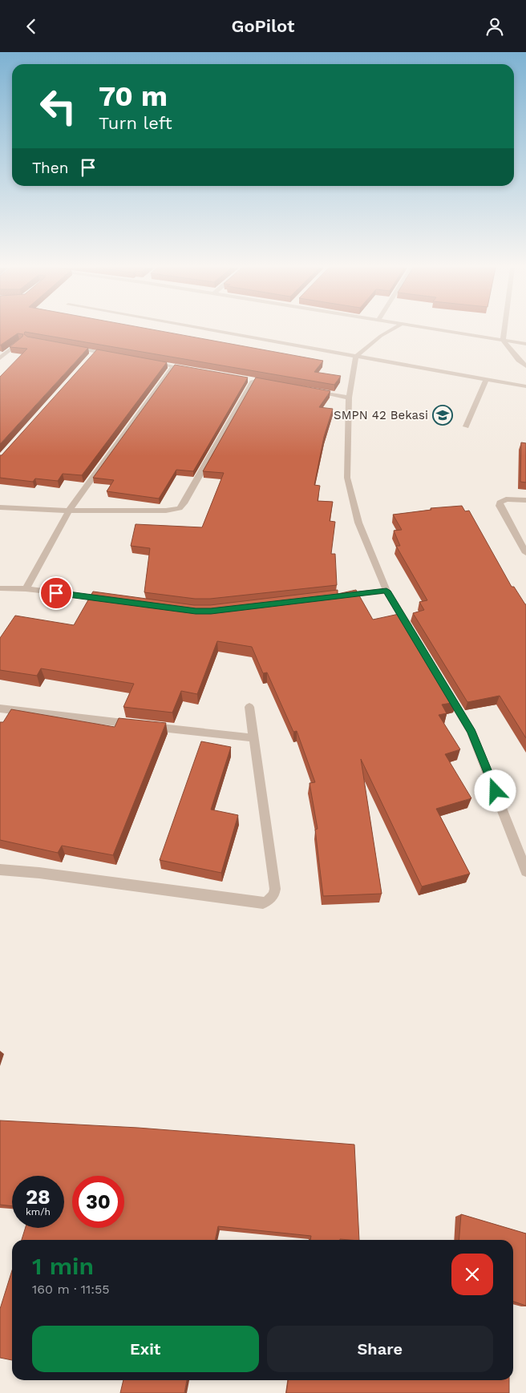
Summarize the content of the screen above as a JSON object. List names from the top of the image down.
{
  "places": {
    "school or university": ["SMPN 42 Bekasi"]
  },
  "page": {
    "header": "GoPilot",
    "turn": ["70 m", "Turn left"],
    "then": "Then",
    "speed": "28 km/h",
    "limit": "30",
    "heading": ["1 min", "160 m · 11:55"],
    "buttons": ["Exit", "Share"]
  }
}
